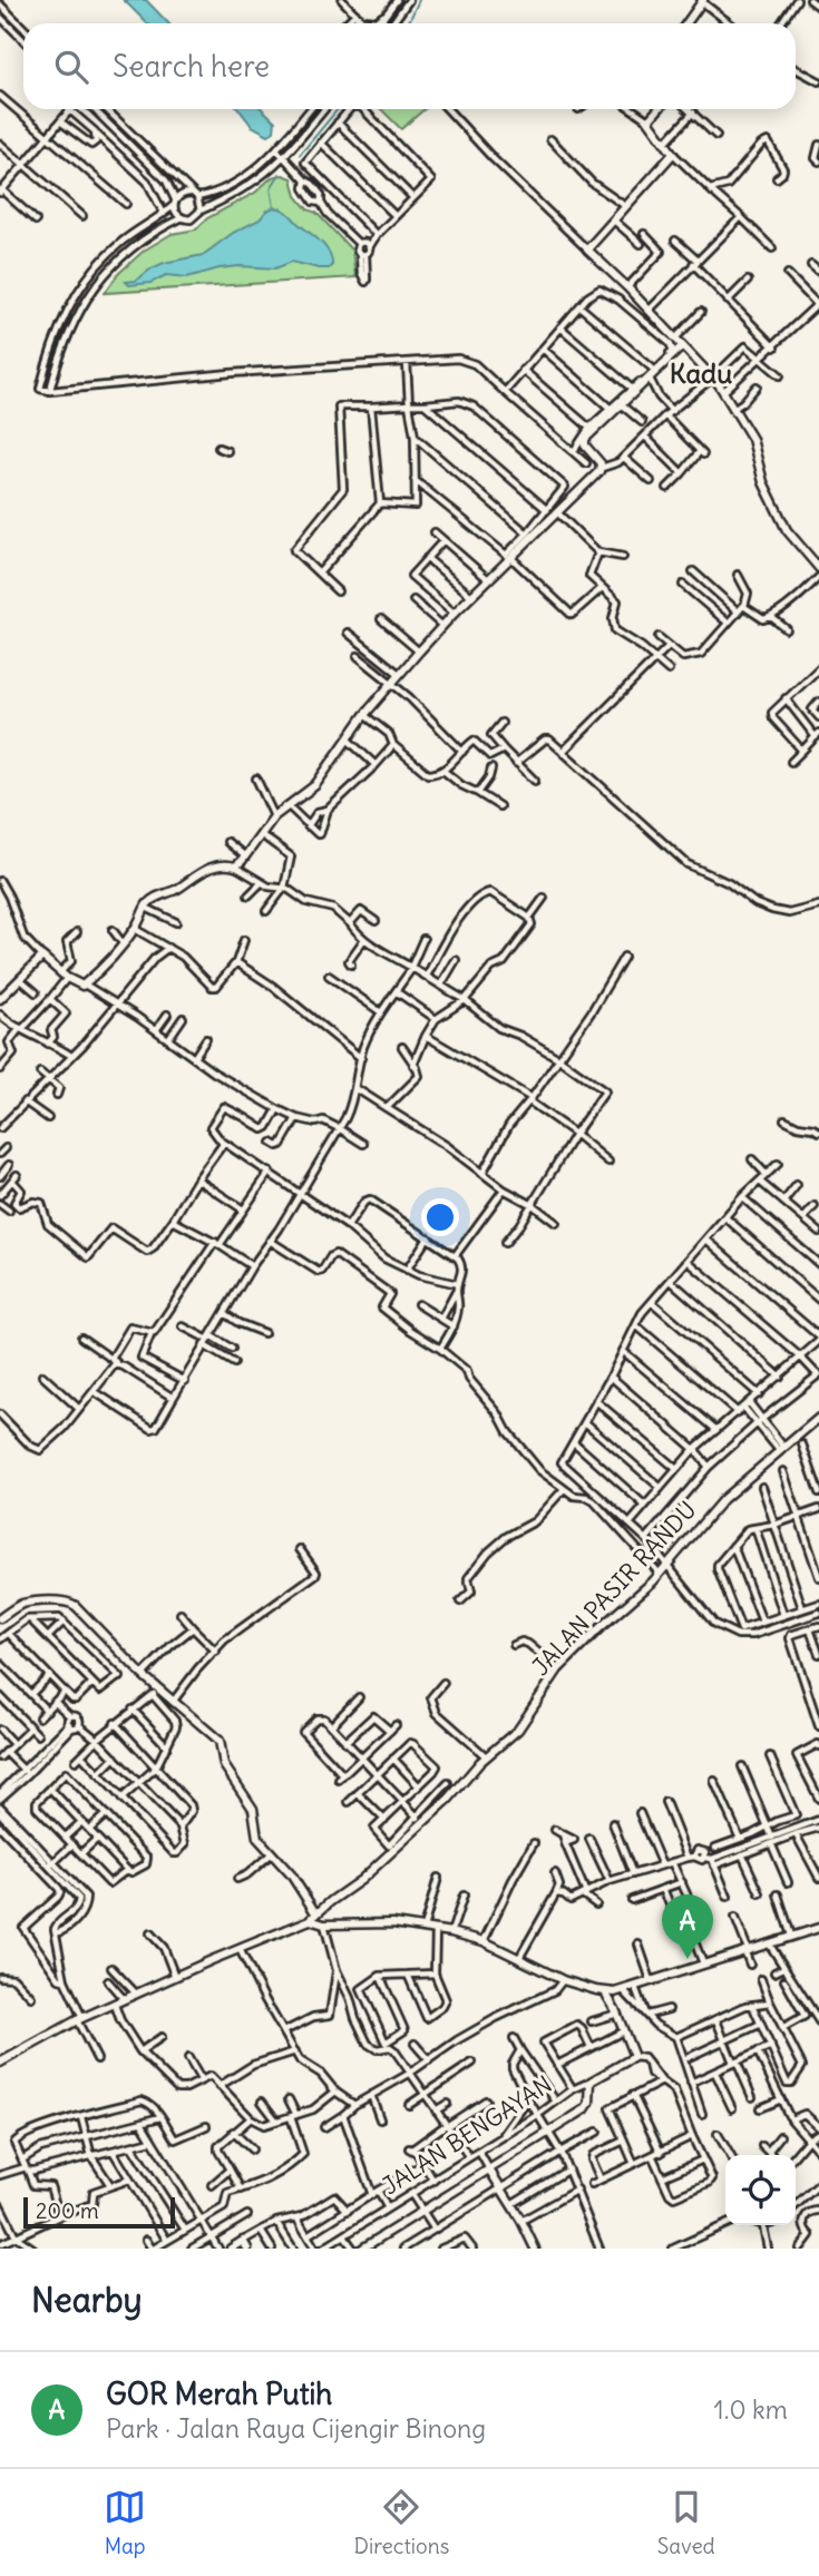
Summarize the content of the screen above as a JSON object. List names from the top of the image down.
{
  "streets": {
    "street": ["JALAN PASIR RANDU", "JALAN BENGAYAN"]
  },
  "districts": ["Kadu"],
  "scale_bar": "200 m",
  "page": {
    "search": "Search here",
    "pins": "A",
    "scale": "200 m",
    "heading": "Nearby",
    "list": [
      {
        "mark": "A",
        "name": "GOR Merah Putih",
        "note": "Park · Jalan Raya Cijengir Binong",
        "value": "1.0 km"
      }
    ],
    "nav": ["Map", "Directions", "Saved"]
  }
}
